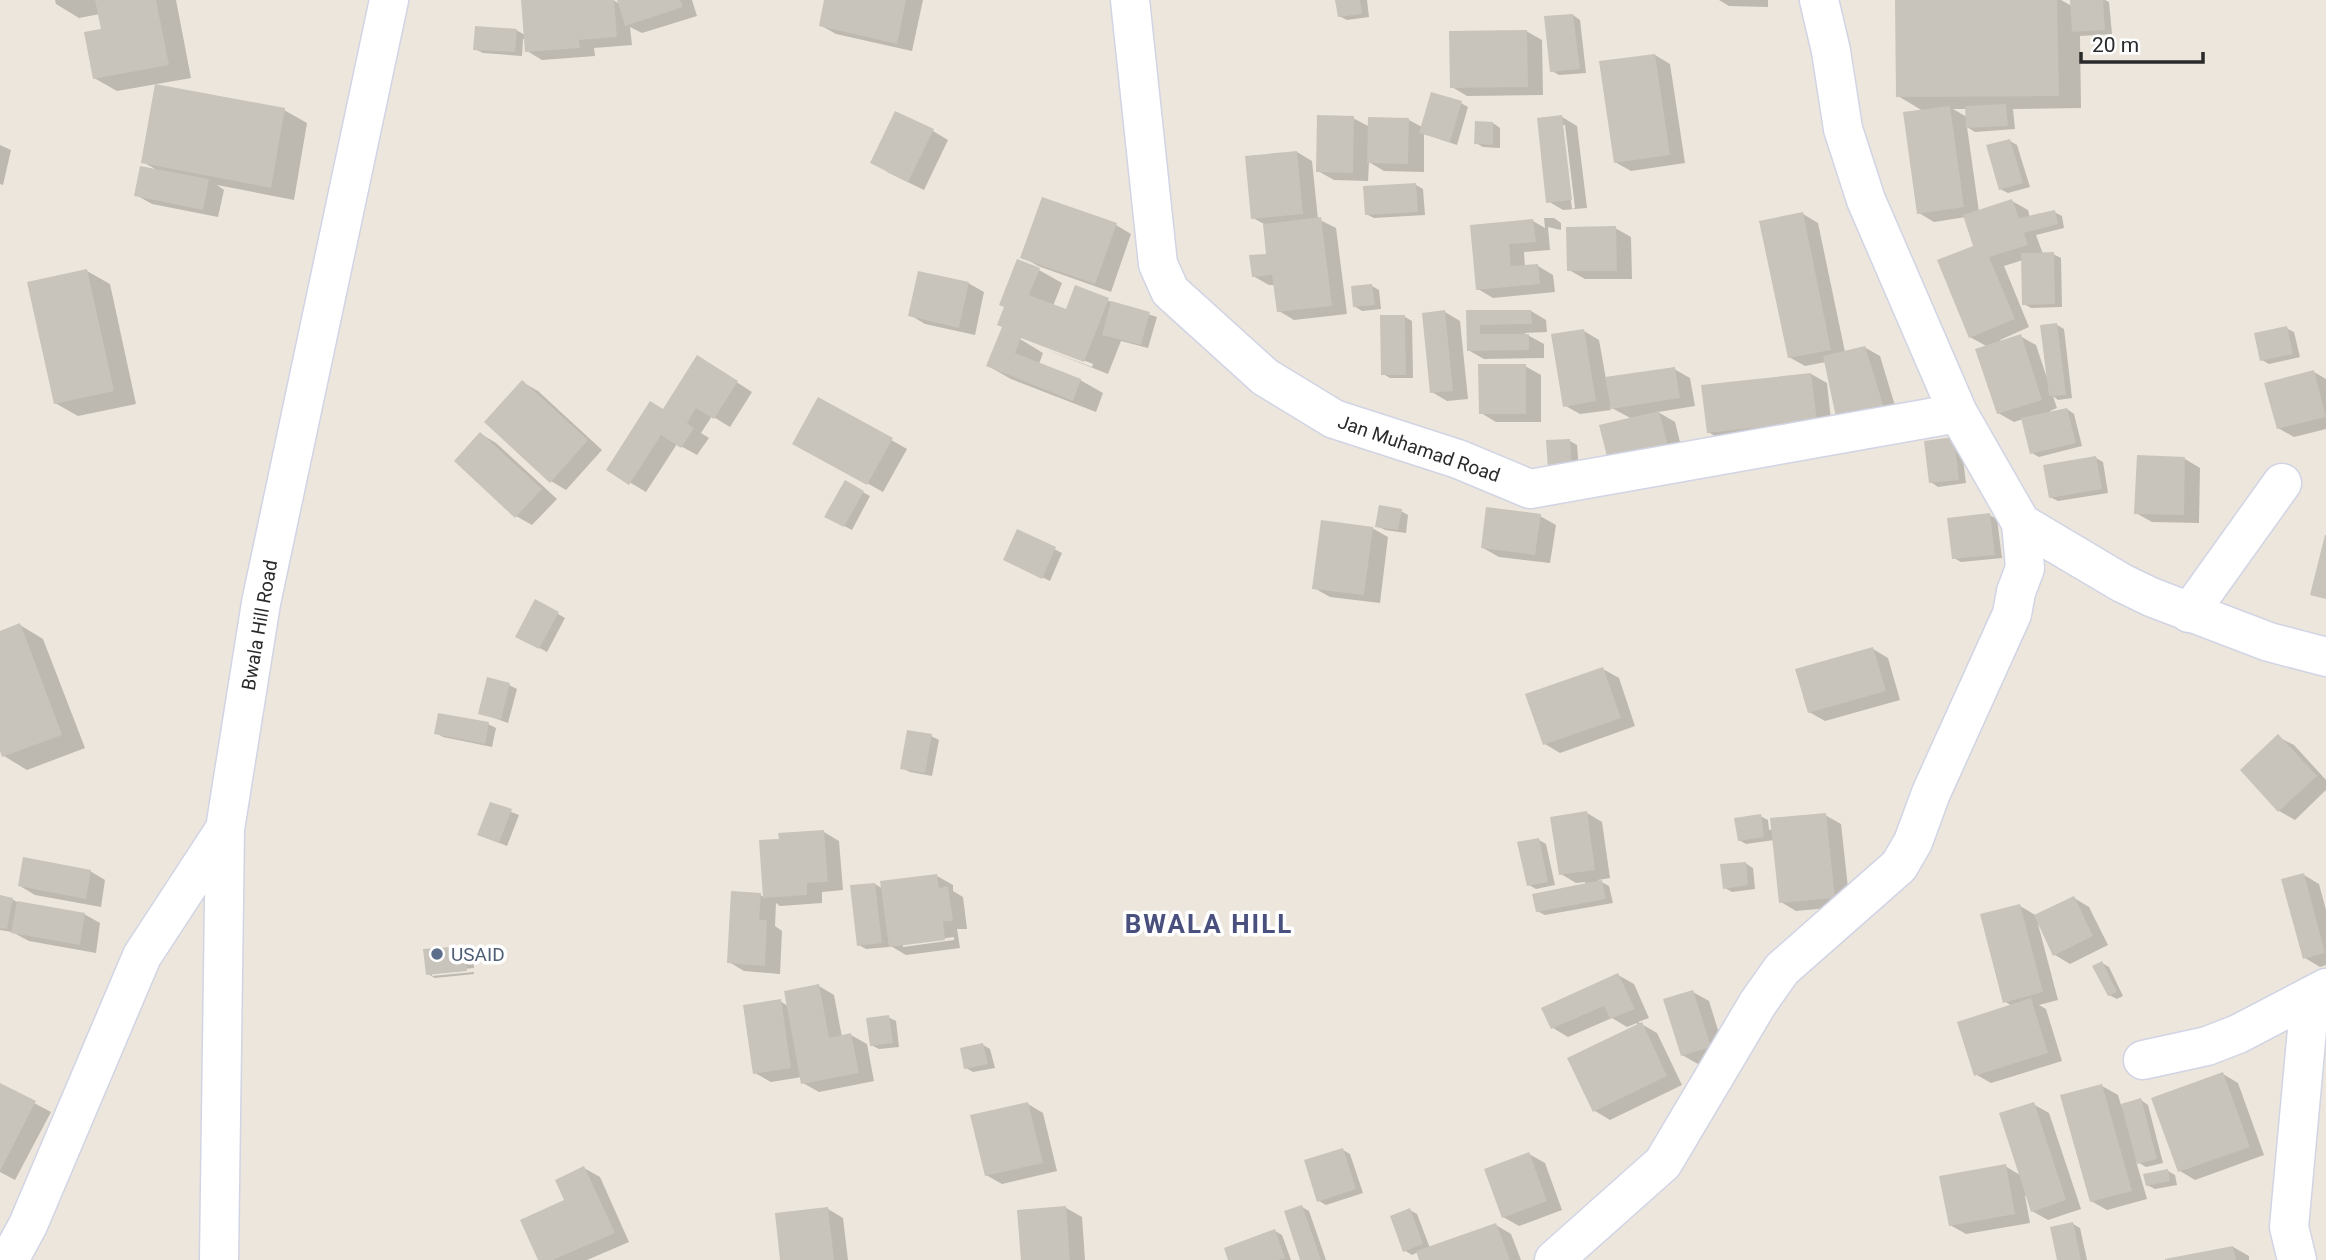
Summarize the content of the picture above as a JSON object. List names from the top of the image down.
{
  "streets": {
    "street": ["Jan Muhamad Road", "Bwala Hill Road"]
  },
  "districts": ["BWALA HILL"],
  "places": ["USAID"],
  "scale_bar": "20 m"
}
